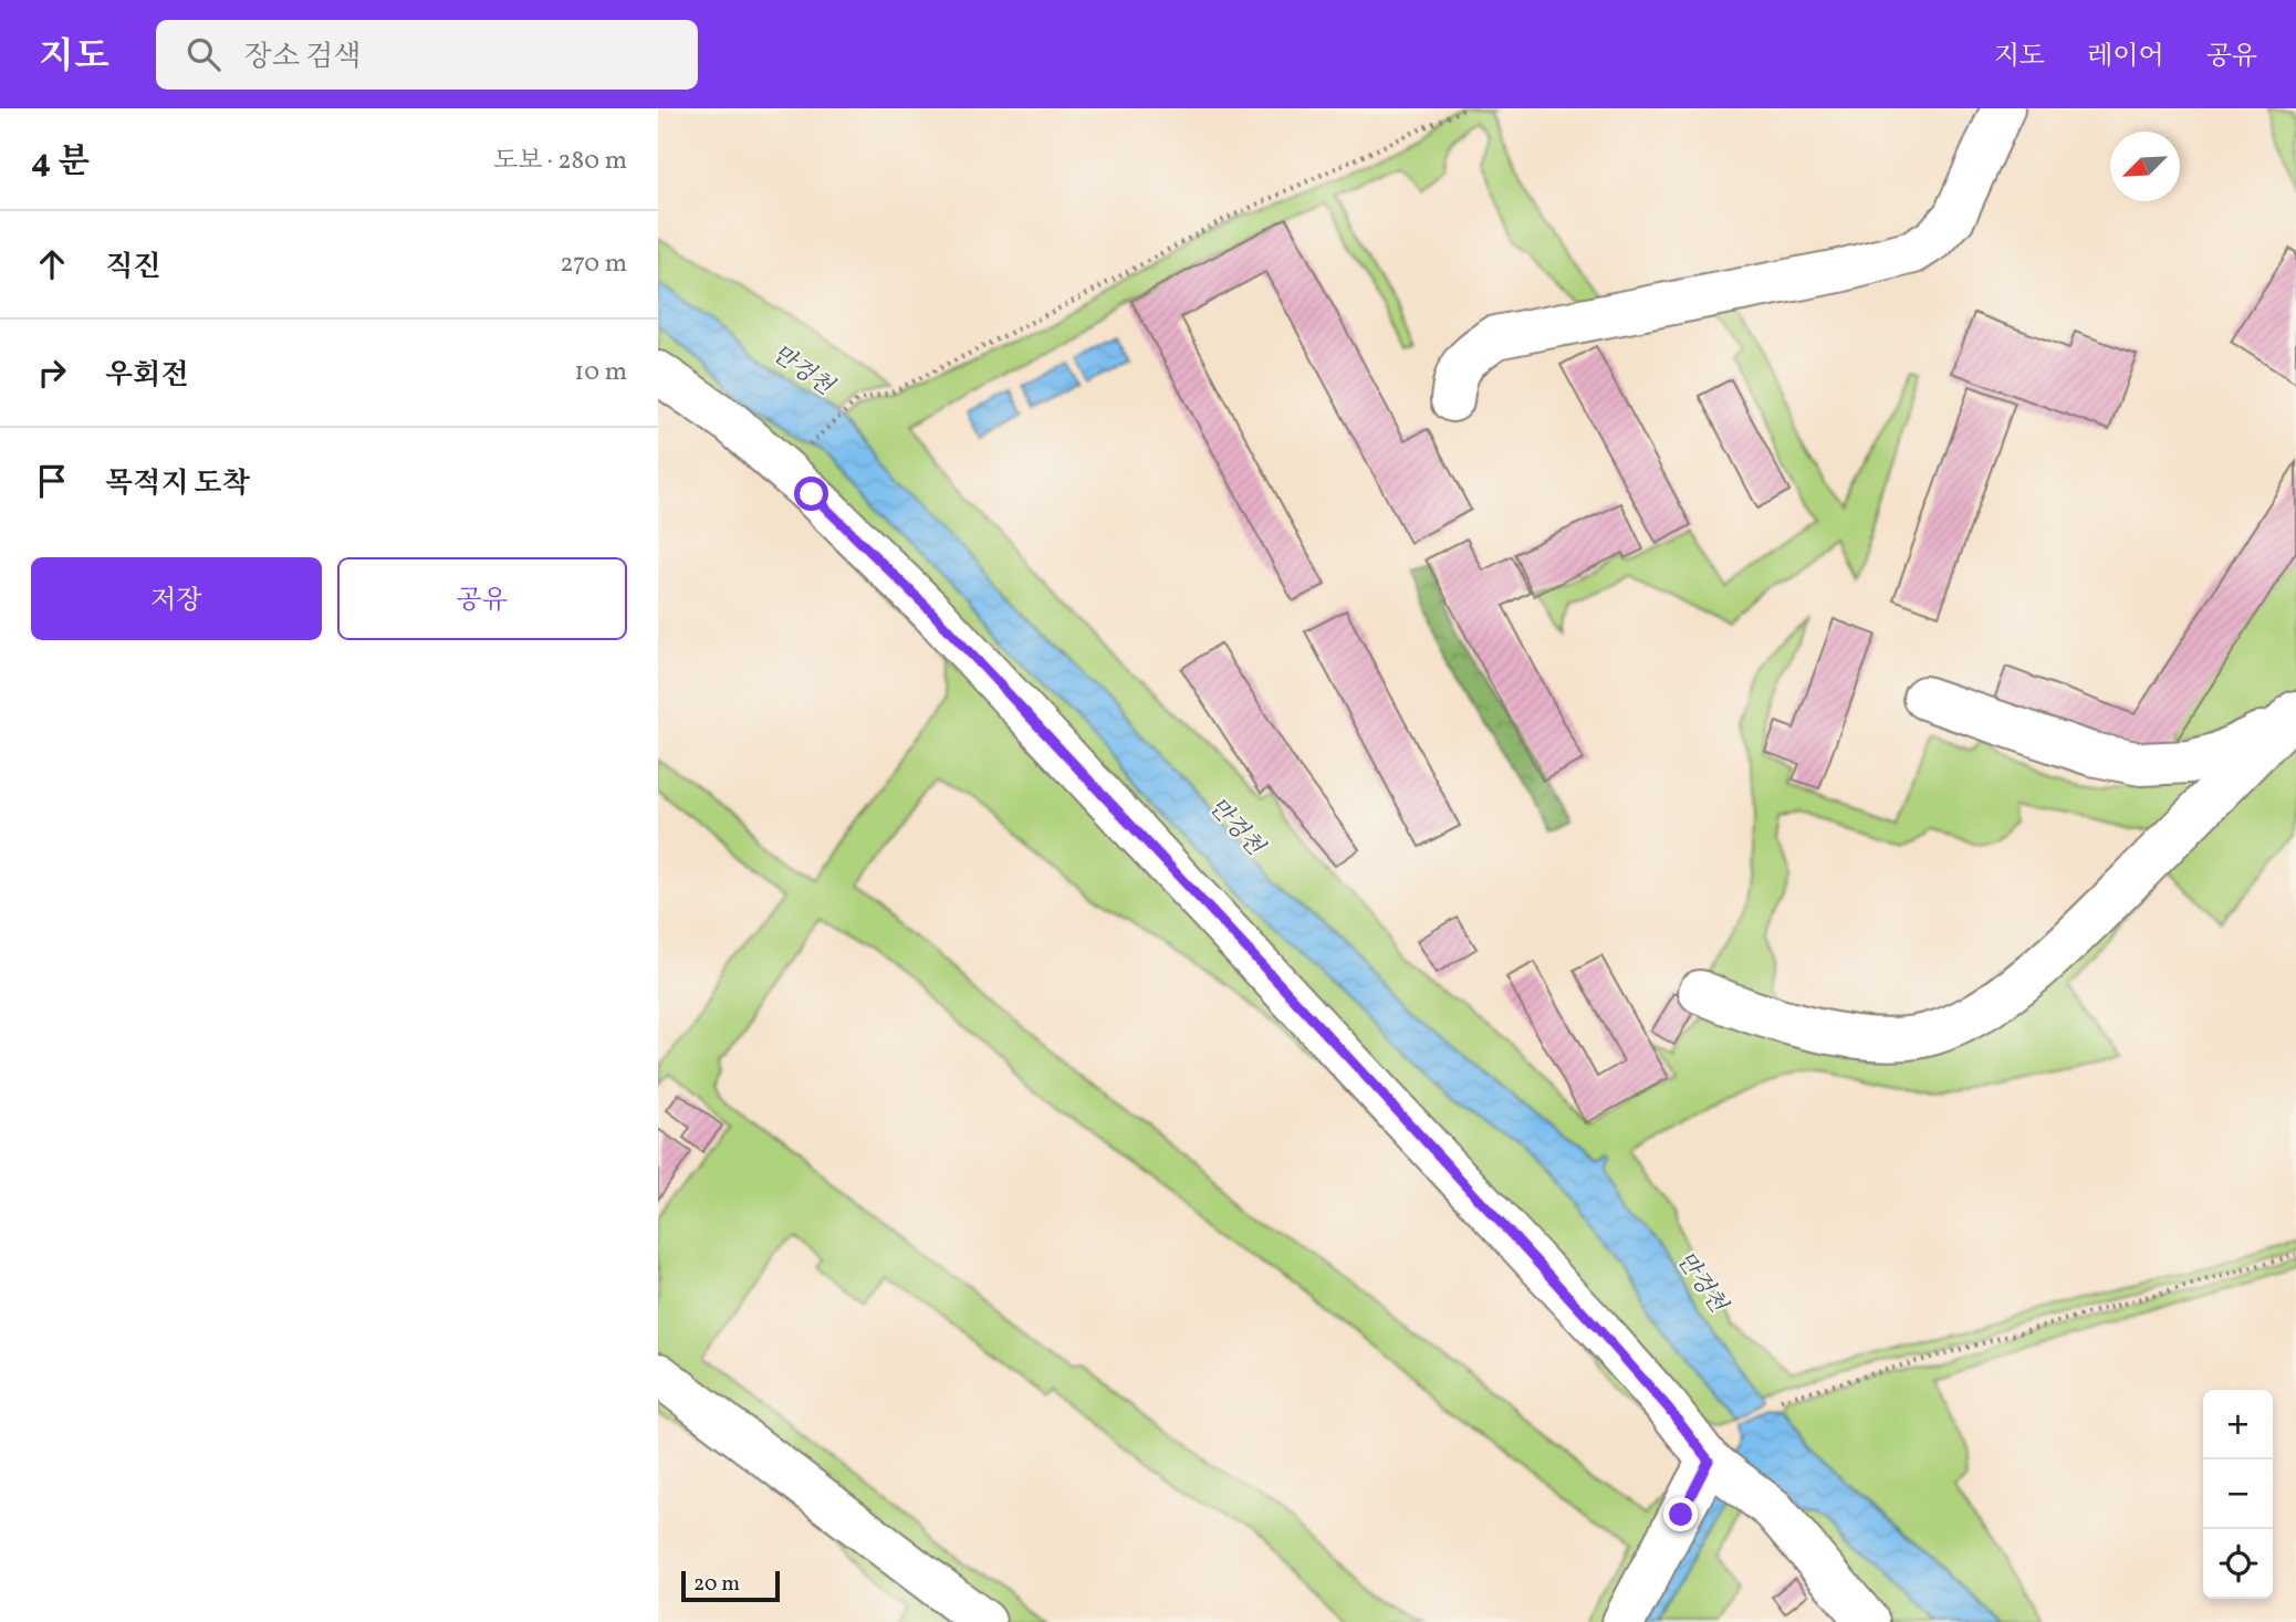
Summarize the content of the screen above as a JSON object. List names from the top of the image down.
{
  "water": ["만겅천"],
  "scale_bar": "20 m",
  "north": "bottom left",
  "page": {
    "header": "지도",
    "search": "장소 검색",
    "nav": ["지도", "레이어", "공유"],
    "heading": ["4 분", "도보 · 280 m"],
    "list": [
      ["직진", "270 m"],
      ["우회전", "10 m"],
      "목적지 도착"
    ],
    "buttons": ["저장", "공유"],
    "map_buttons": ["+", "−"],
    "scale": "20 m"
  }
}
